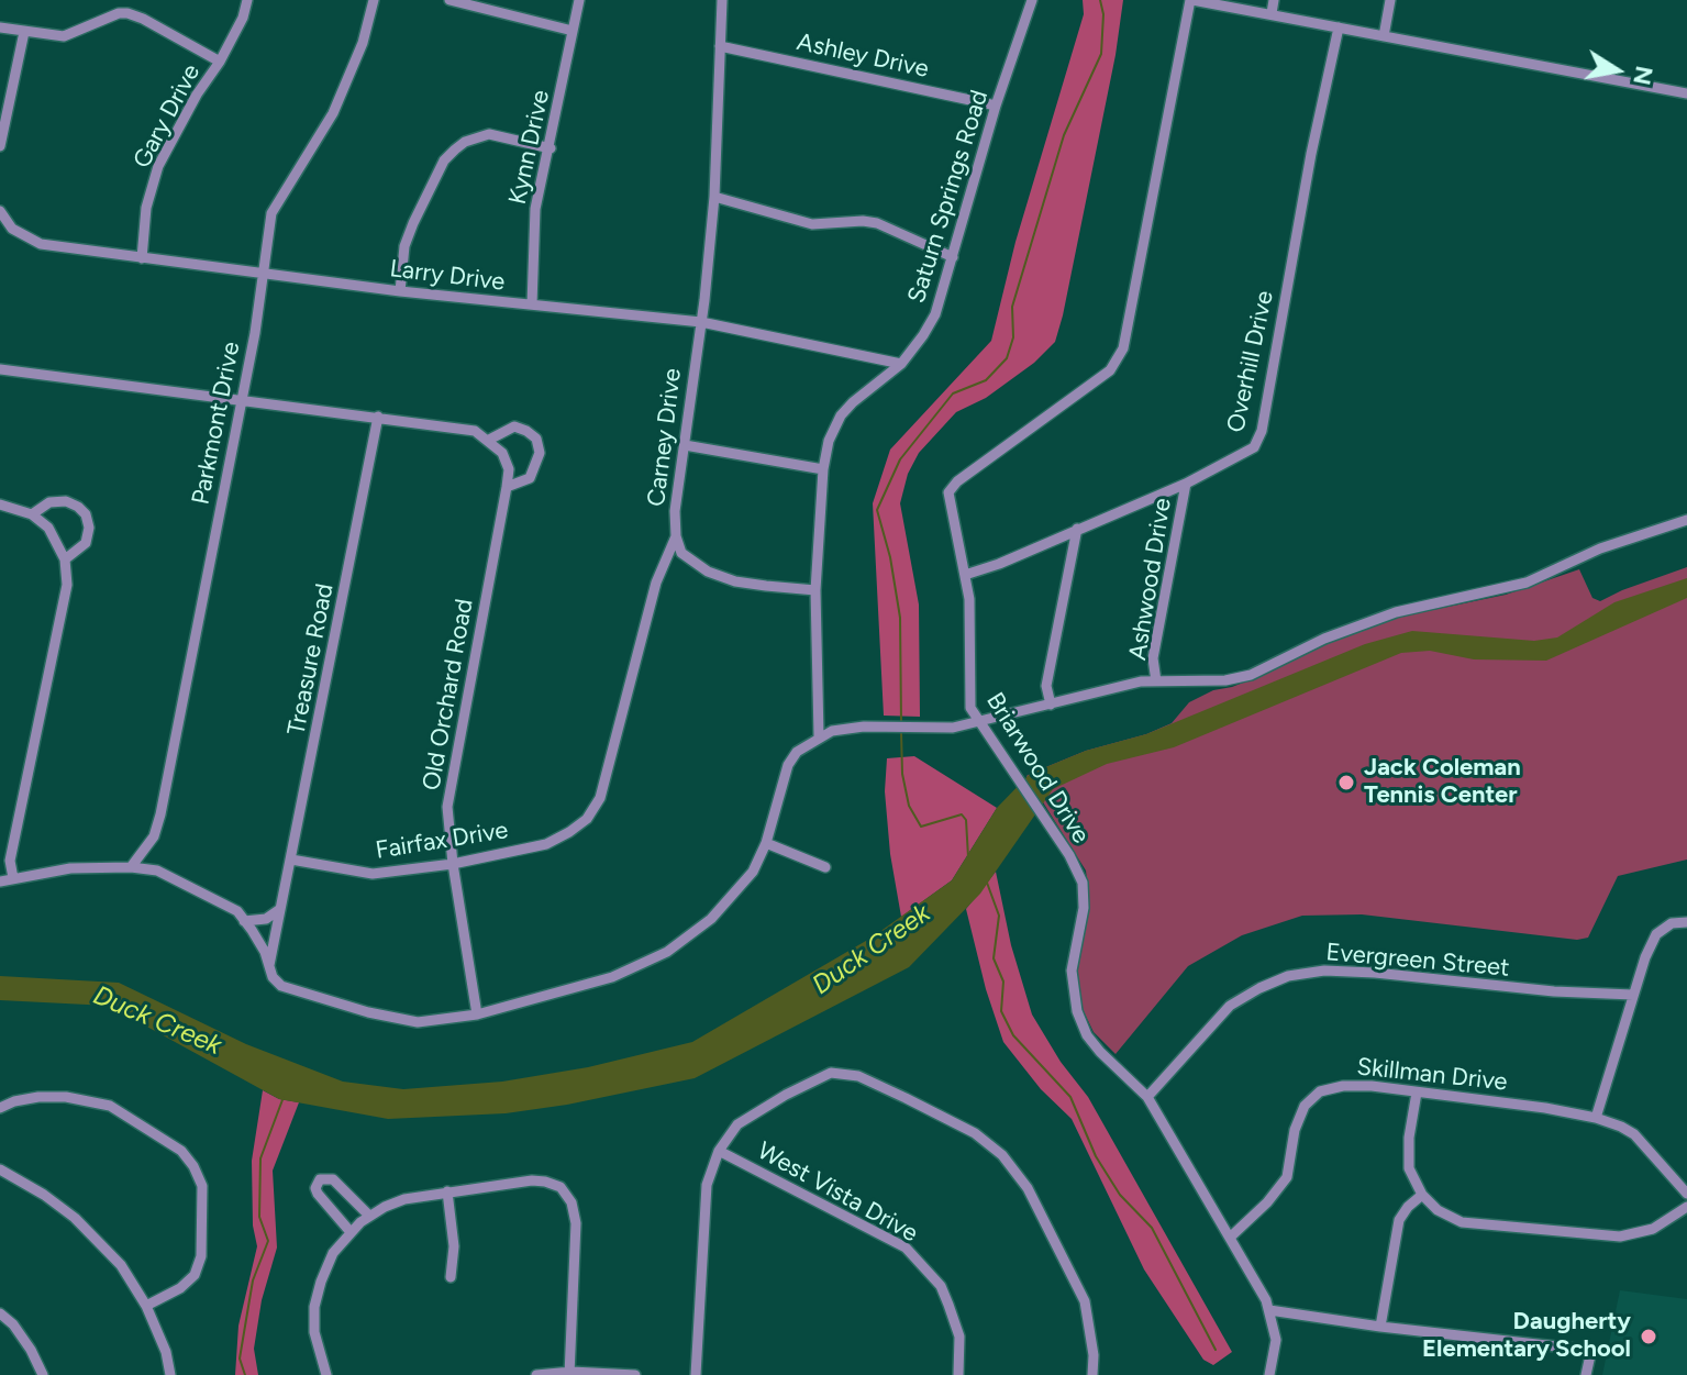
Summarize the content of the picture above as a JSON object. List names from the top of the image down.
{
  "streets": {
    "street": [
      "Ashley Drive",
      "Gary Drive",
      "Kynn Drive",
      "Saturn Springs Road",
      "Larry Drive",
      "Overhill Drive",
      "Parkmont Drive",
      "Carney Drive",
      "Ashwood Drive",
      "Treasure Road",
      "Old Orchard Road",
      "Briarwood Drive",
      "Fairfax Drive",
      "Evergreen Street",
      "Skillman Drive",
      "West Vista Drive"
    ]
  },
  "crossings": [
    ["Ashley Drive", "Saturn Springs Road"],
    ["Ashley Drive", "Carney Drive"],
    ["Gary Drive", "Larry Drive"],
    ["Kynn Drive", "Larry Drive"],
    ["Saturn Springs Road", "Larry Drive"],
    ["Larry Drive", "Parkmont Drive"],
    ["Larry Drive", "Carney Drive"],
    ["Overhill Drive", "Ashwood Drive"],
    ["Overhill Drive", "Briarwood Drive"],
    ["Carney Drive", "Fairfax Drive"],
    ["Treasure Road", "Fairfax Drive"],
    ["Old Orchard Road", "Fairfax Drive"],
    ["Briarwood Drive", "Evergreen Street"],
    ["Briarwood Drive", "Skillman Drive"]
  ],
  "water": ["Duck Creek"],
  "places": ["Jack Coleman Tennis Center", "Daugherty Elementary School"],
  "north": "right"
}
